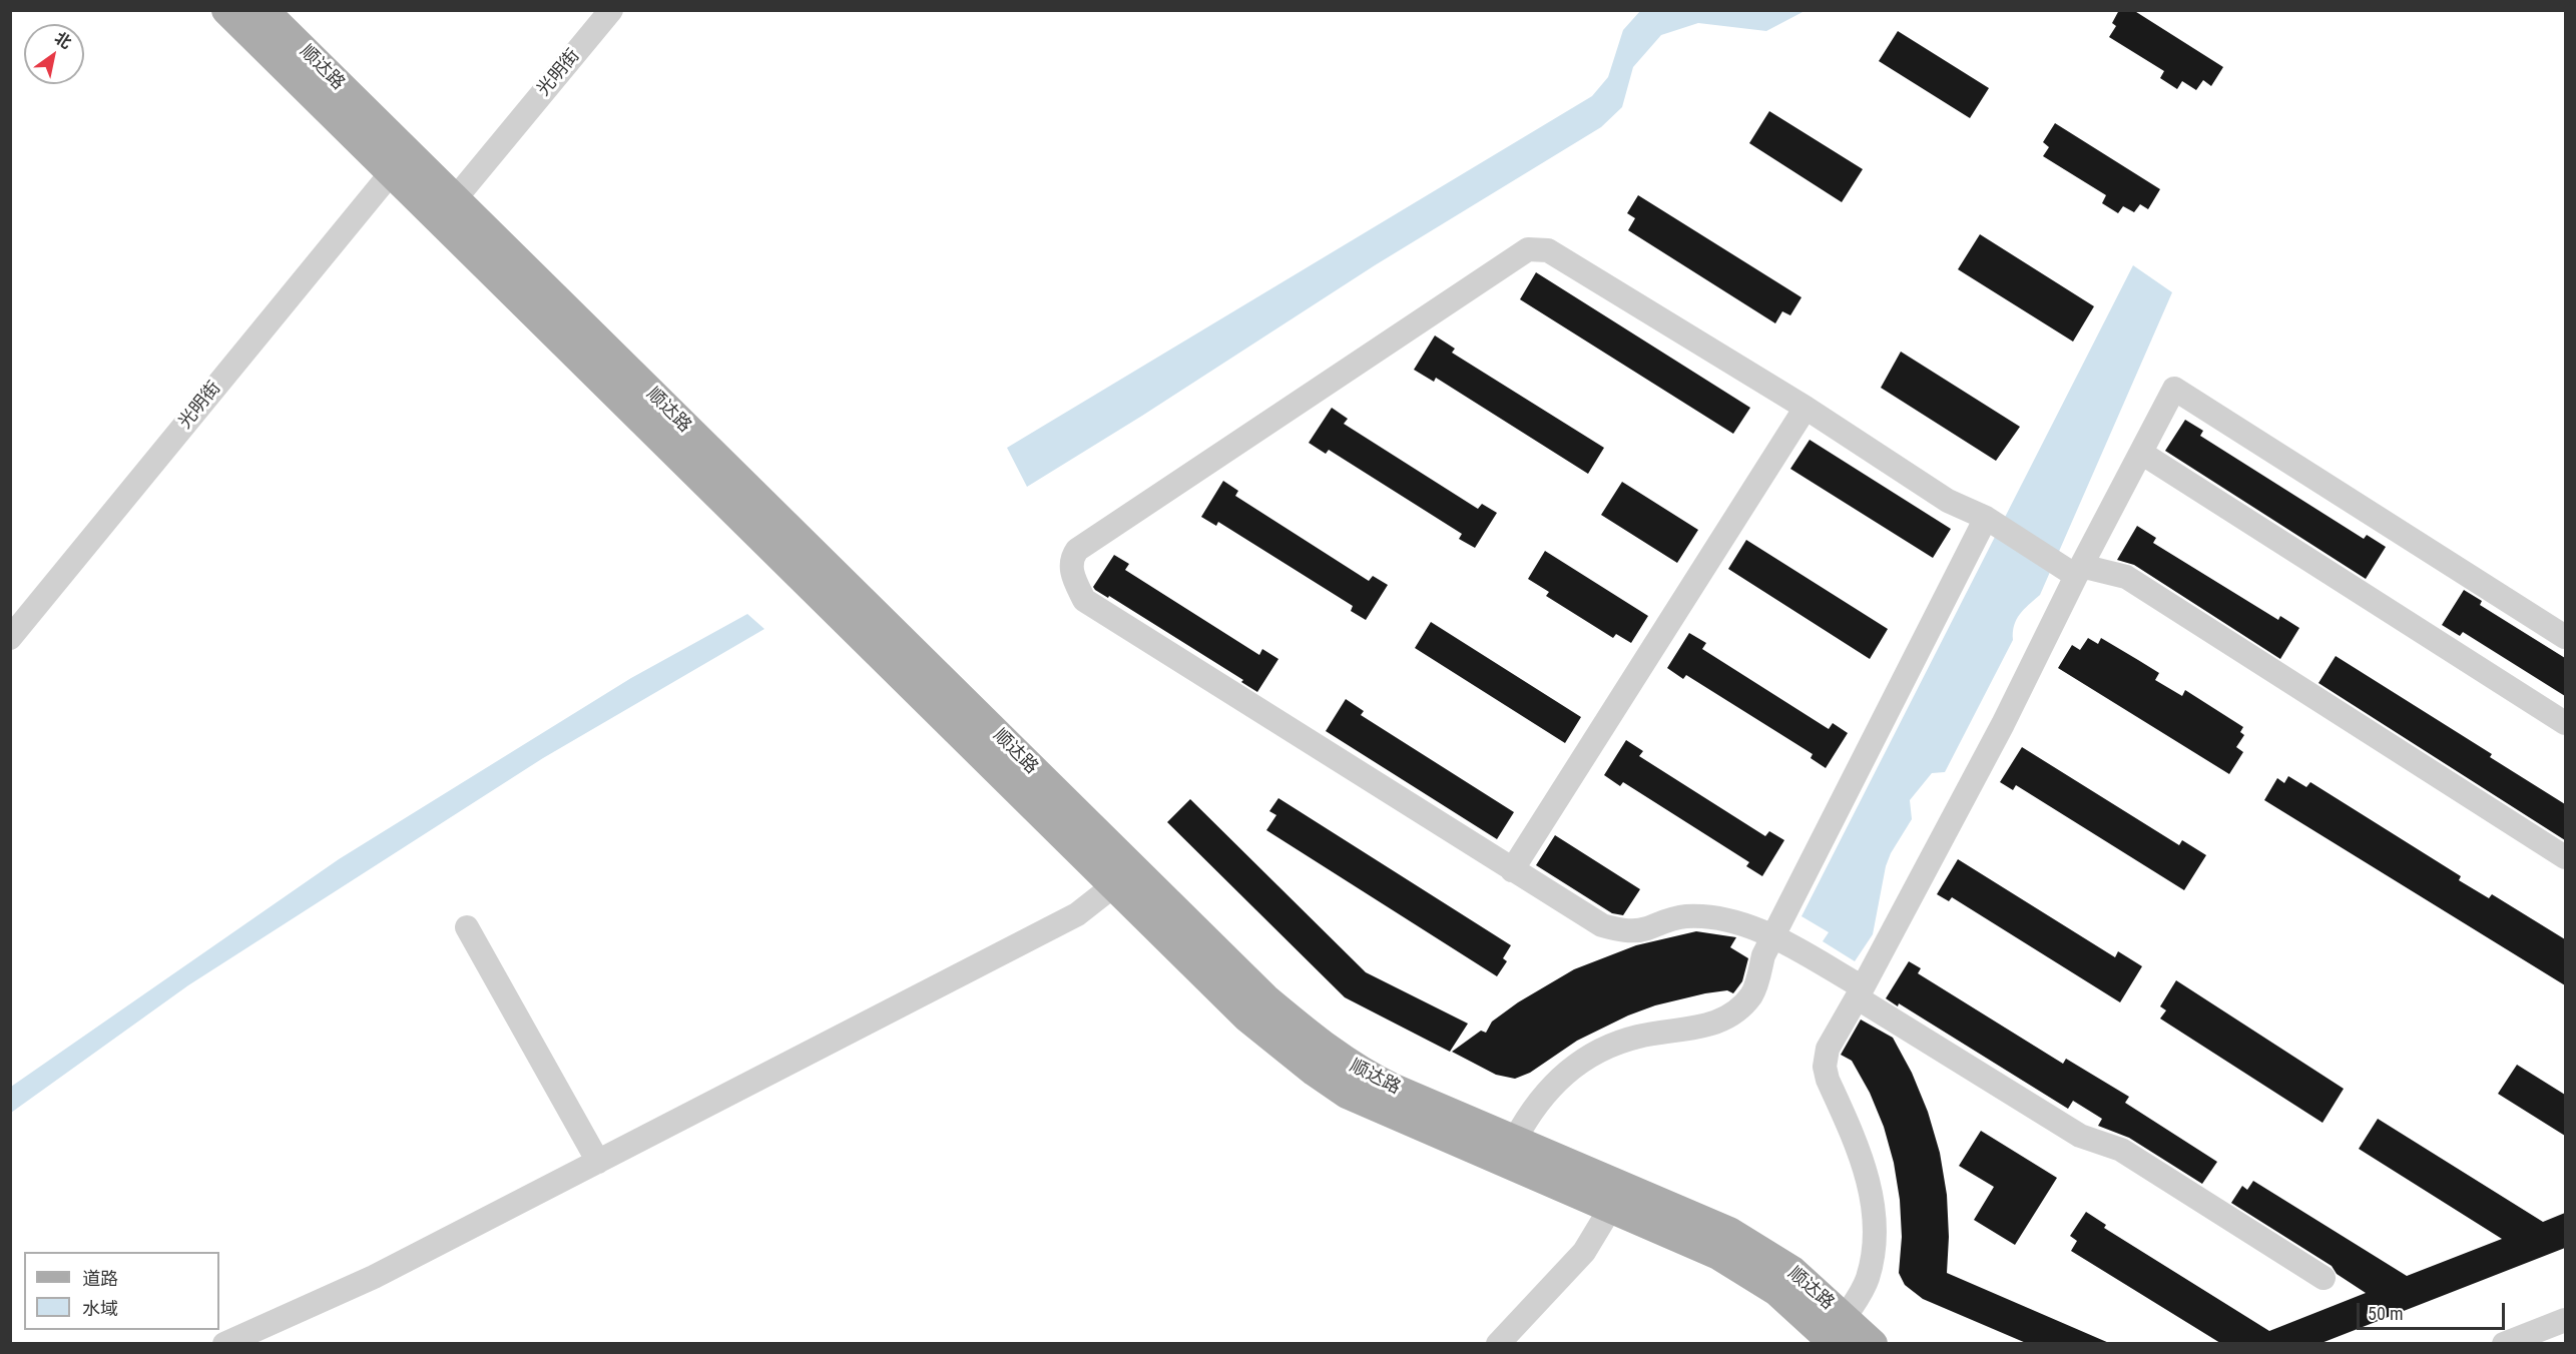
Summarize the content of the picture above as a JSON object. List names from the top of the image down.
{
  "streets": {
    "main road": ["顺达路"],
    "street": ["光明街"]
  },
  "crossings": [
    ["顺达路", "光明街"]
  ],
  "legend": ["道路", "水域"],
  "scale_bar": "50 m",
  "north": "top right"
}
